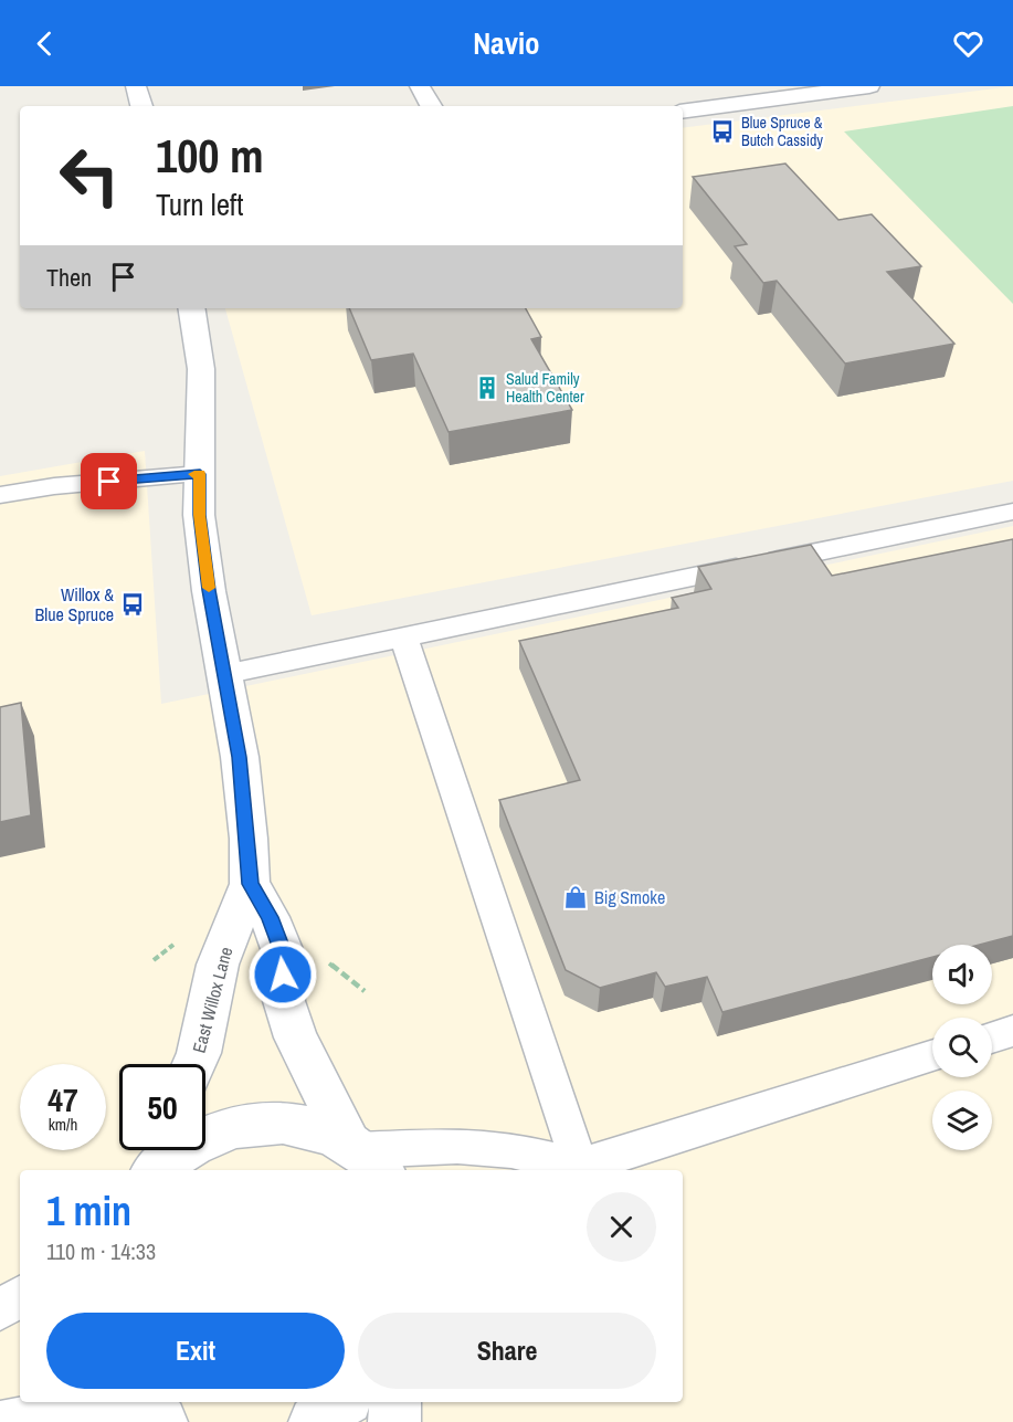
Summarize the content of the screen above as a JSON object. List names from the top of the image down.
{
  "streets": {
    "main road": ["East Willox Lane"]
  },
  "places": {
    "bus stop": ["Blue Spruce & Butch Cassidy", "Willox & Blue Spruce"],
    "building": ["Salud Family Health Center"],
    "shop": ["Big Smoke"]
  },
  "page": {
    "header": "Navio",
    "turn": ["100 m", "Turn left"],
    "then": "Then",
    "speed": "47 km/h",
    "limit": "50",
    "heading": ["1 min", "110 m · 14:33"],
    "buttons": ["Exit", "Share"]
  }
}
